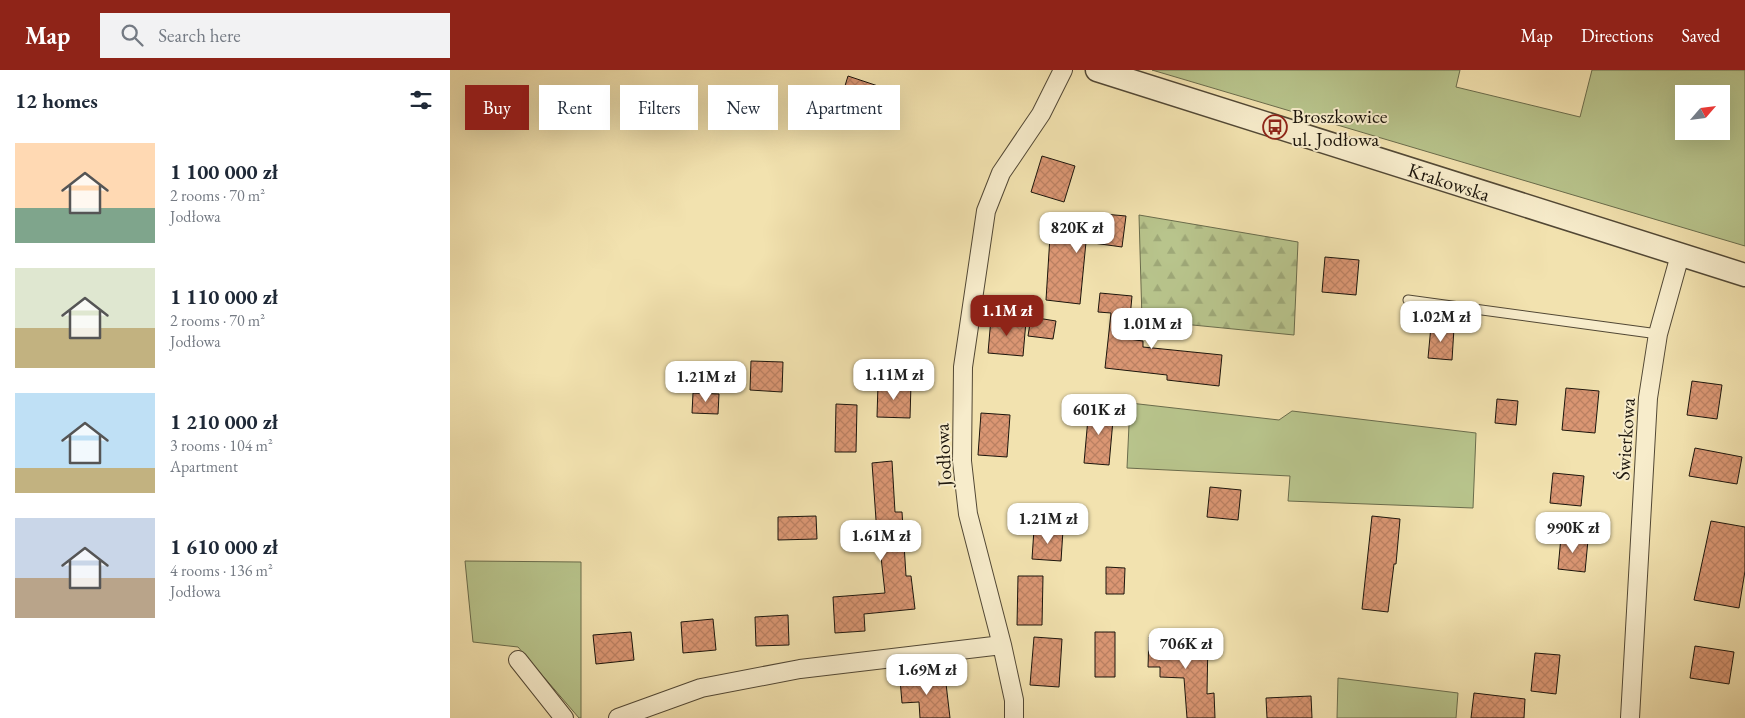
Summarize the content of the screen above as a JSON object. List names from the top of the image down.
{
  "streets": {
    "street": ["Krakowska", "Świerkowa", "Jodłowa"]
  },
  "crossings": [
    ["Krakowska", "Świerkowa"]
  ],
  "places": {
    "bus stop": ["Broszkowice ul. Jodłowa"]
  },
  "north": "top right",
  "page": {
    "header": "Map",
    "search": "Search here",
    "nav": ["Map", "Directions", "Saved"],
    "heading": "12 homes",
    "chip": [
      "Buy",
      "Rent",
      "Filters",
      "New",
      "Apartment"
    ],
    "list": [
      {
        "name": "1 100 000 zł",
        "note": "2 rooms · 70 m² · Jodłowa"
      },
      {
        "name": "1 110 000 zł",
        "note": "2 rooms · 70 m² · Jodłowa"
      },
      {
        "name": "1 210 000 zł",
        "note": "3 rooms · 104 m² · Apartment"
      },
      {
        "name": "1 610 000 zł",
        "note": "4 rooms · 136 m² · Jodłowa"
      }
    ],
    "price": [
      "820K zł",
      "1.1M zł",
      "1.02M zł",
      "1.01M zł",
      "1.11M zł",
      "1.21M zł",
      "601K zł",
      "1.21M zł",
      "990K zł",
      "1.61M zł",
      "706K zł",
      "1.69M zł"
    ]
  }
}
